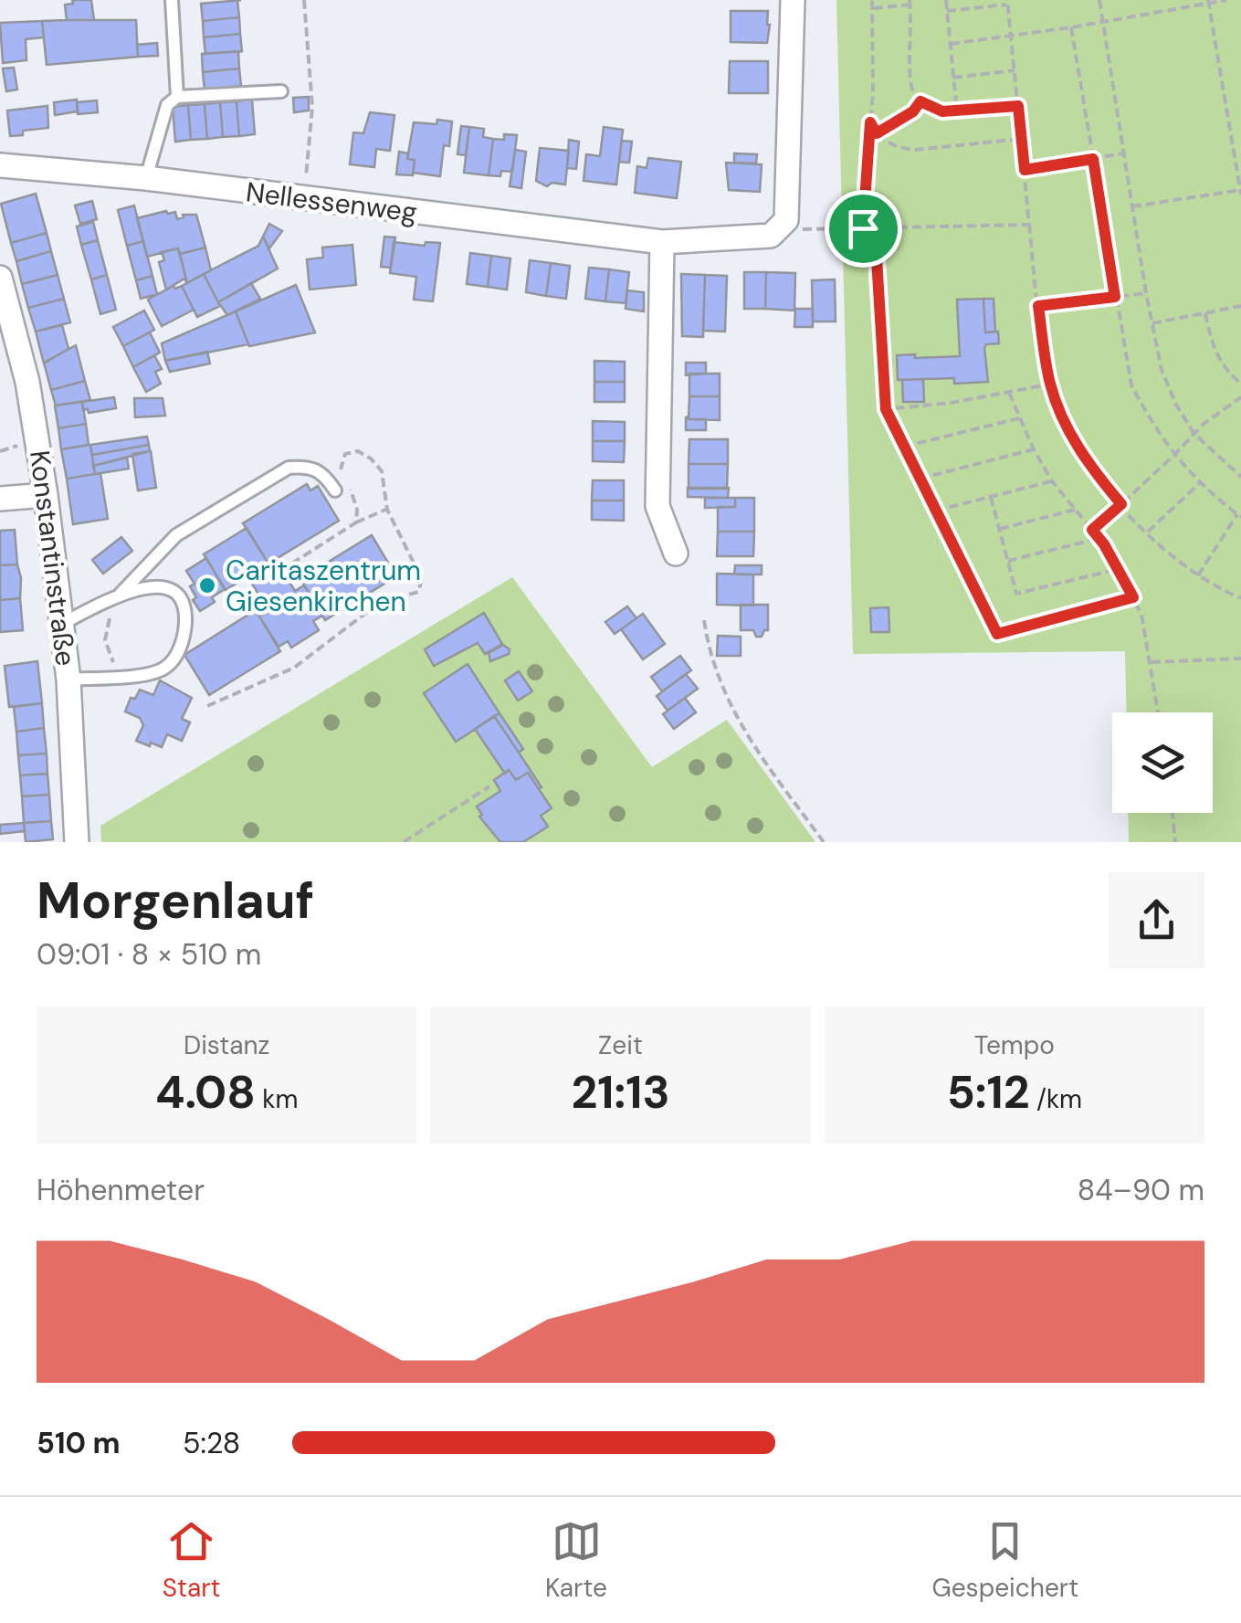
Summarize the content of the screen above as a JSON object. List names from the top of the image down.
{
  "streets": {
    "street": ["Nellessenweg", "Konstantinstraße"]
  },
  "places": ["Caritaszentrum Giesenkirchen"],
  "page": {
    "heading": ["Morgenlauf", "09:01 · 8 × 510 m"],
    "stats": [
      ["Distanz", "4.08 km"],
      ["Zeit", "21:13"],
      ["Tempo", "5:12 /km"]
    ],
    "chart": ["Höhenmeter", "84–90 m"],
    "list": [
      {
        "name": "510 m",
        "note": "5:28"
      }
    ],
    "tabs": ["Start", "Karte", "Gespeichert"]
  }
}
